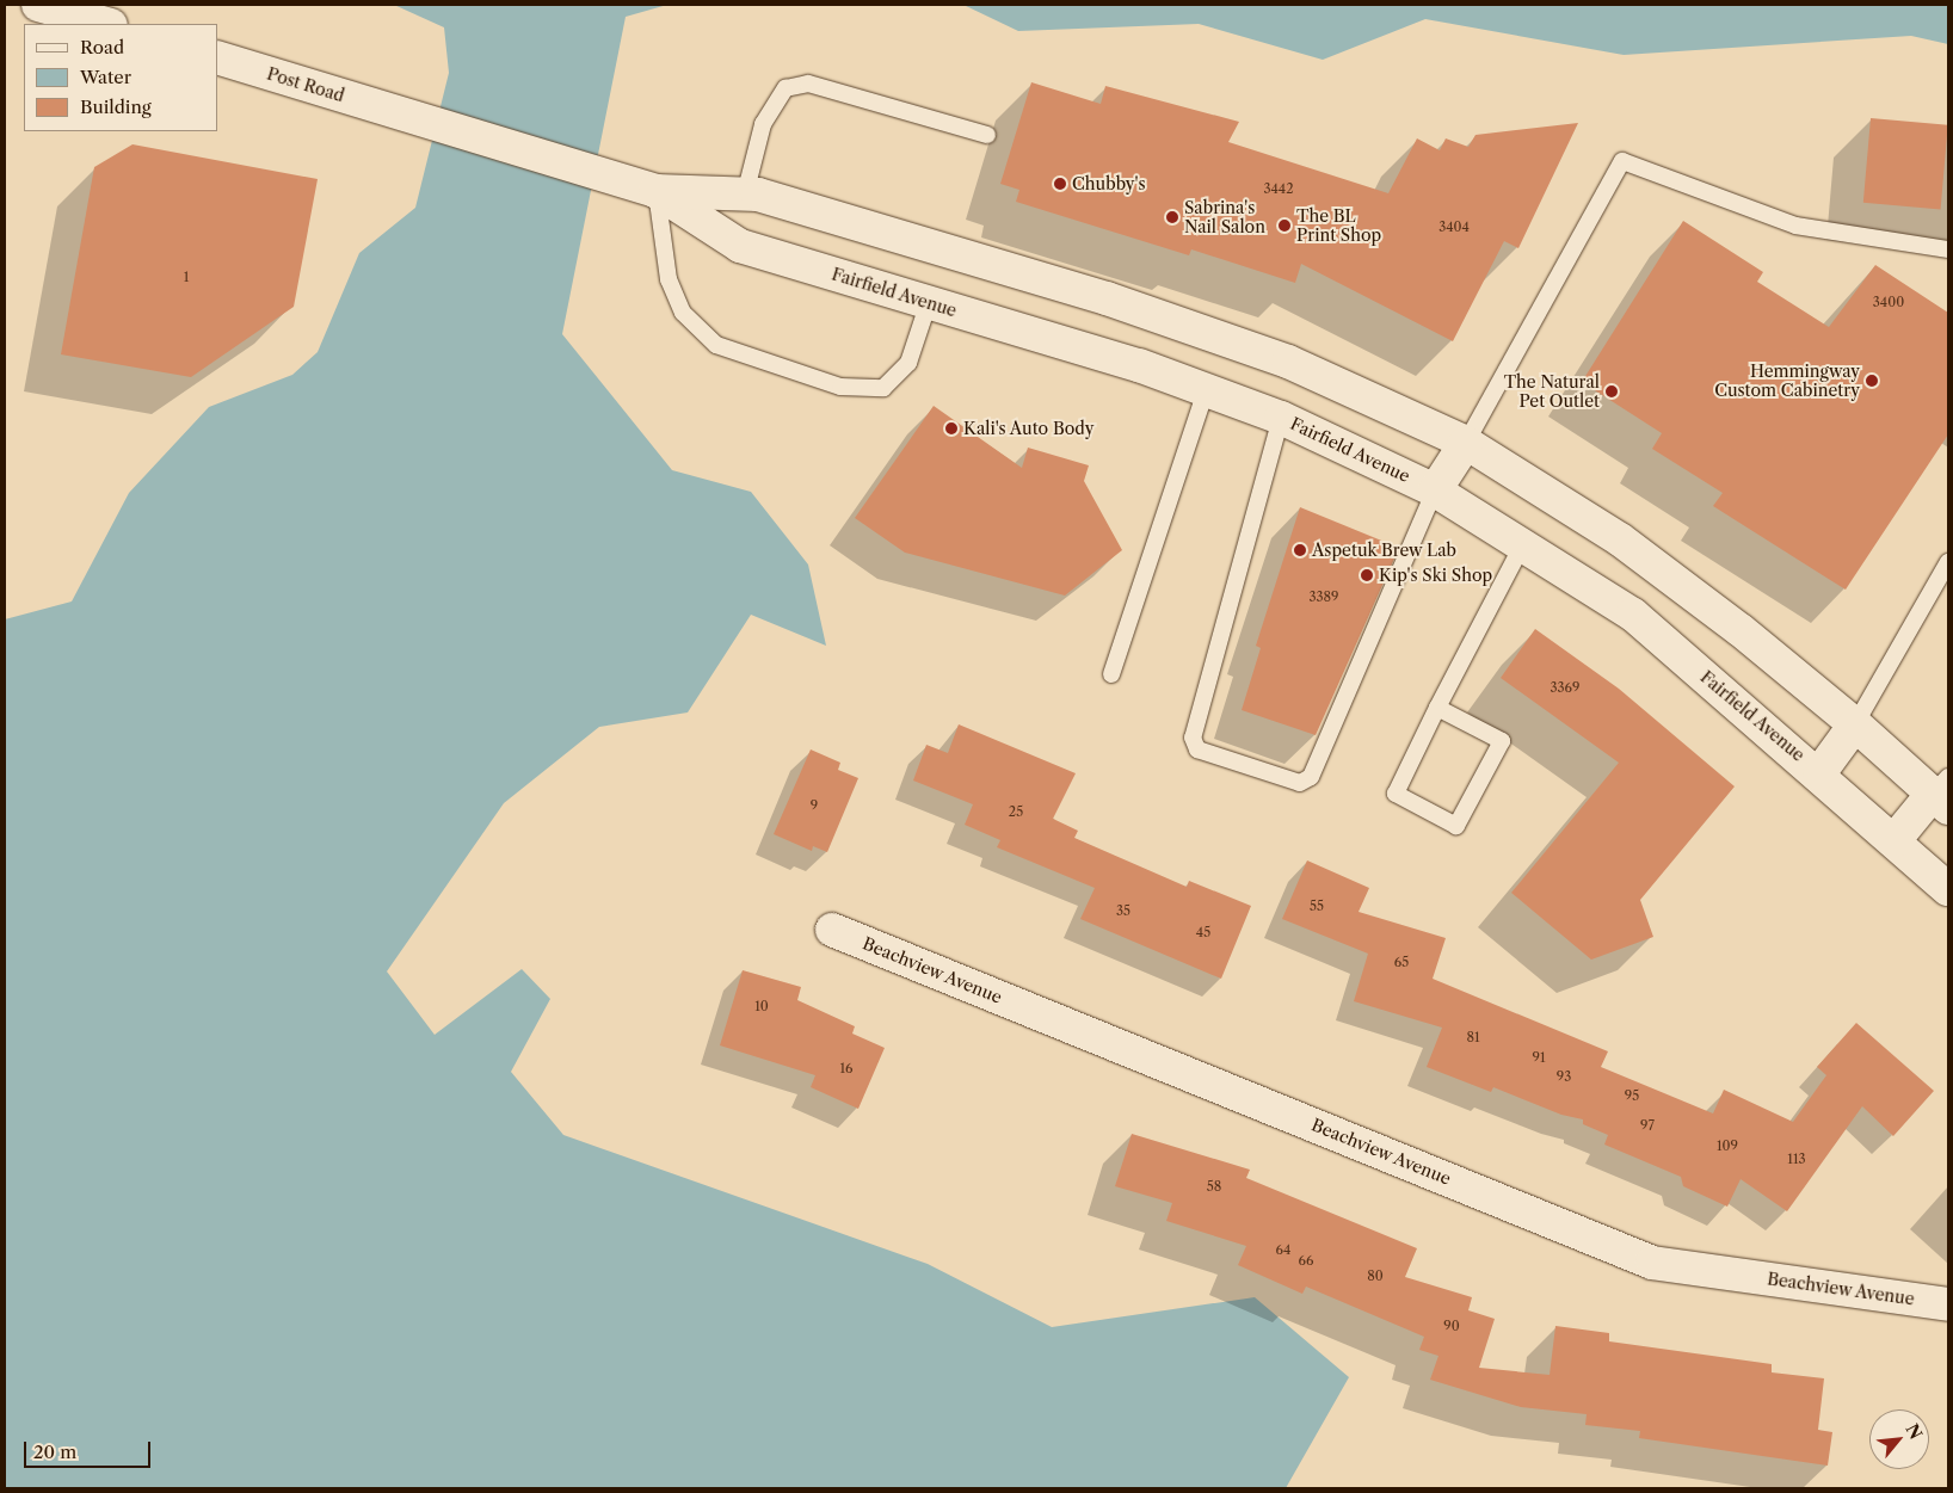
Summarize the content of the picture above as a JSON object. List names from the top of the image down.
{
  "streets": {
    "main road": ["Post Road", "Fairfield Avenue", "Beachview Avenue"]
  },
  "crossings": [
    ["Post Road", "Fairfield Avenue"]
  ],
  "places": [
    "Chubby's",
    "Sabrina's Nail Salon",
    "The BL Print Shop",
    "Hemmingway Custom Cabinetry",
    "The Natural Pet Outlet",
    "Kali's Auto Body",
    "Aspetuk Brew Lab",
    "Kip's Ski Shop"
  ],
  "house_numbers": [
    "3442",
    "3404",
    "1",
    "3400",
    "3389",
    "3369",
    "9",
    "25",
    "55",
    "35",
    "45",
    "65",
    "10",
    "81",
    "91",
    "16",
    "93",
    "95",
    "97",
    "109",
    "113",
    "58",
    "64",
    "66",
    "80",
    "90"
  ],
  "legend": ["Road", "Water", "Building"],
  "scale_bar": "20 m",
  "north": "top right"
}
